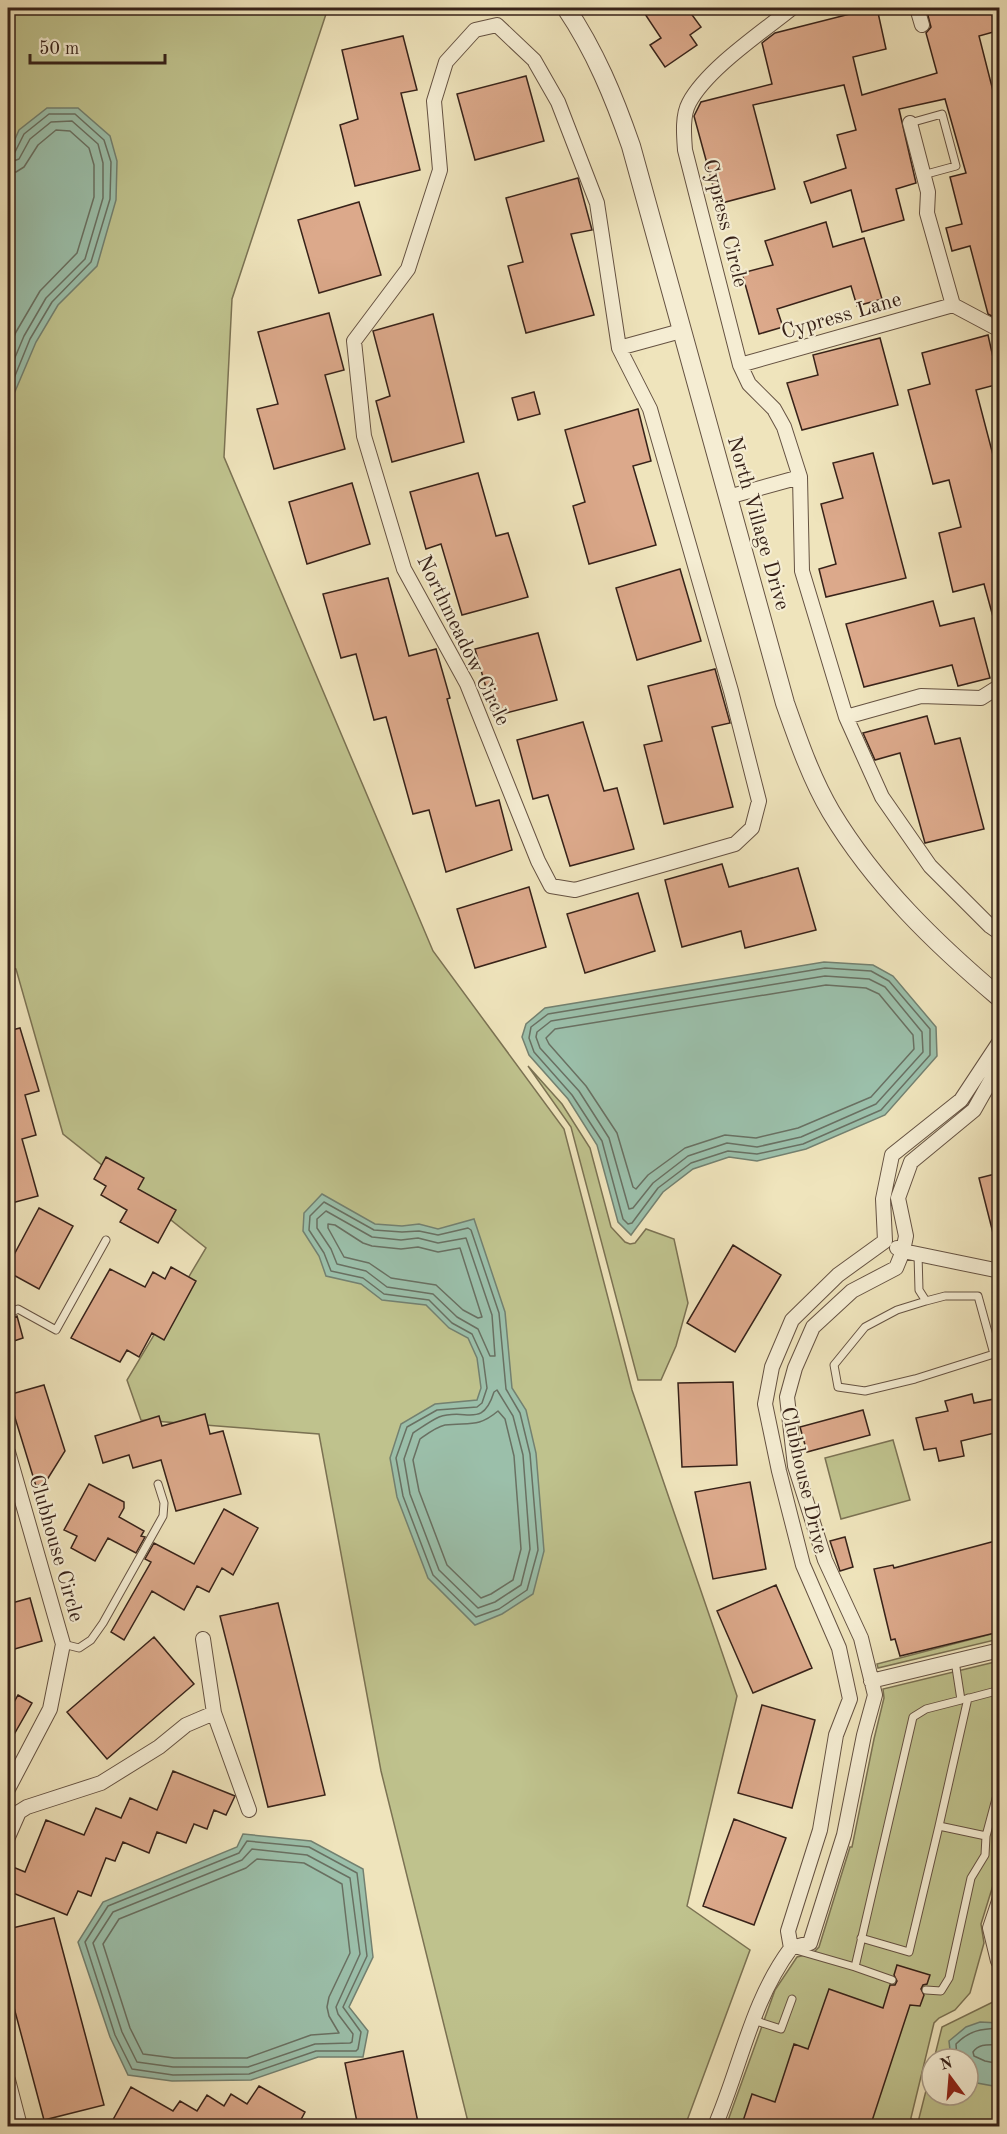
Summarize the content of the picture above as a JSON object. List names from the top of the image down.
{
  "streets": {
    "street": [
      "Cypress Circle",
      "Cypress Lane",
      "North Village Drive",
      "Northmeadow Circle",
      "Clubhouse Drive",
      "Clubhouse Circle"
    ]
  },
  "crossings": [
    ["Cypress Circle", "Cypress Lane"]
  ],
  "scale_bar": "50 m",
  "north": "top"
}
